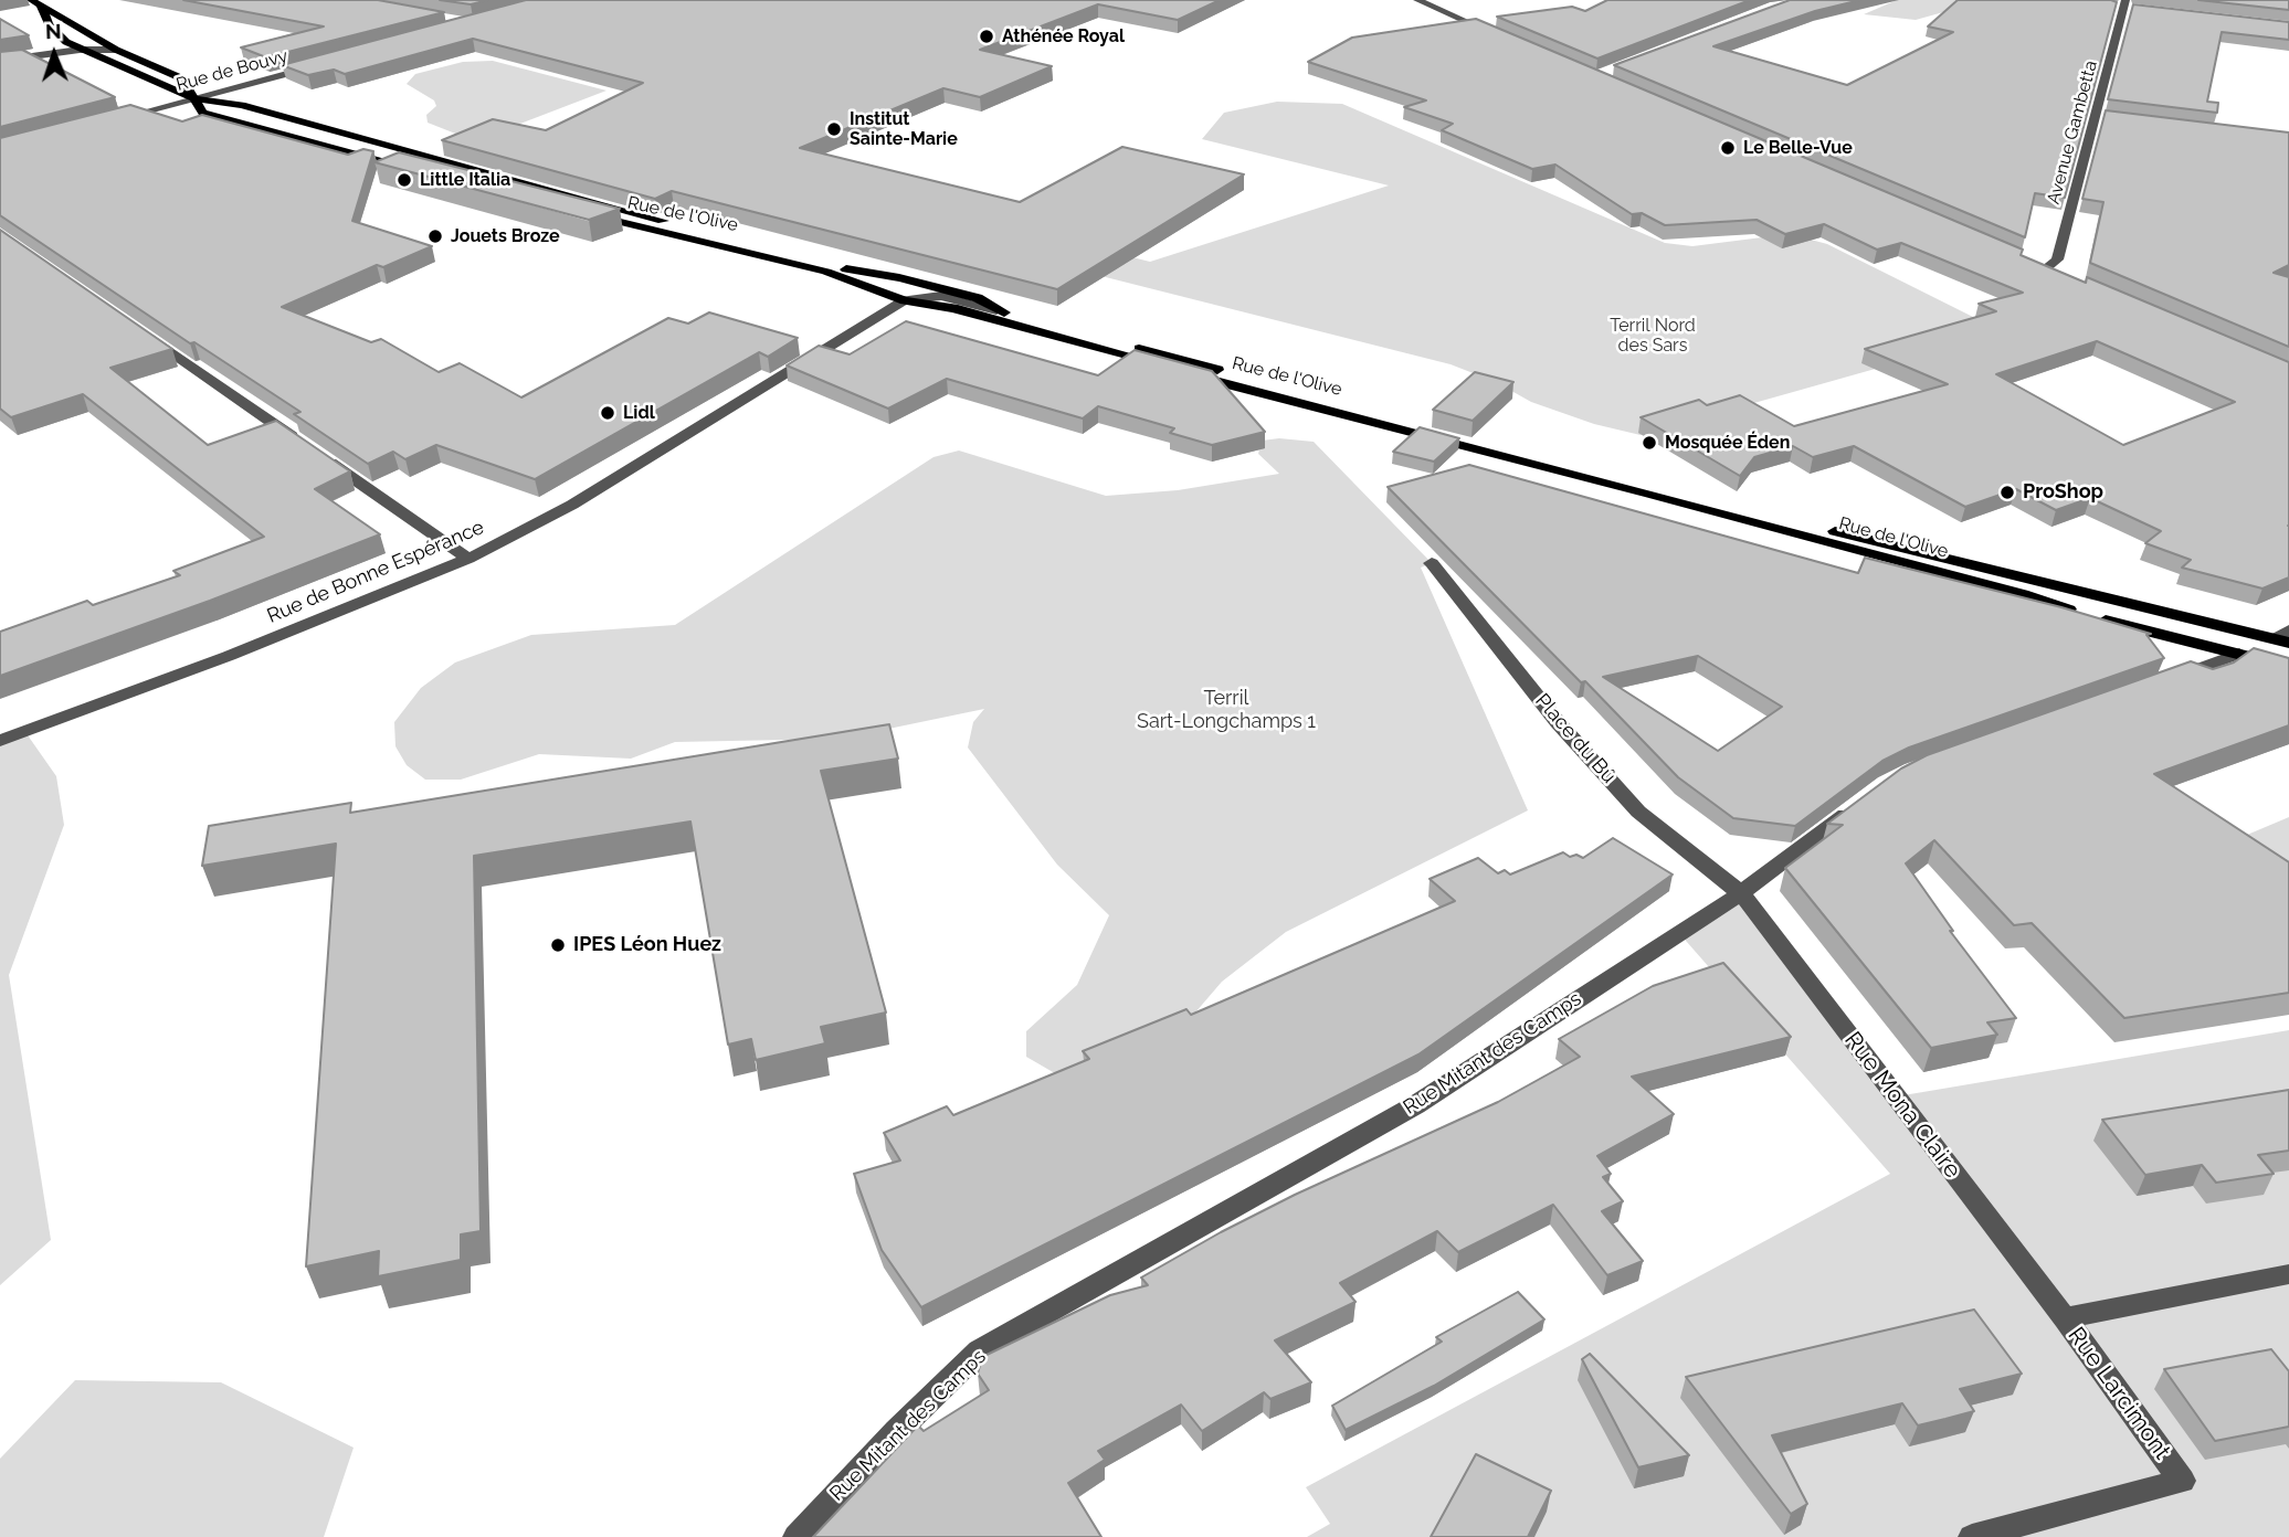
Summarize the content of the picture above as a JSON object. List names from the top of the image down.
{
  "streets": {
    "main road": ["Rue de l'Olive"],
    "street": [
      "Rue de Bouvy",
      "Avenue Gambetta",
      "Rue de Bonne Espérance",
      "Place du Bû",
      "Rue Mitant des Camps",
      "Rue Mona Claire",
      "Rue Larcimont"
    ]
  },
  "crossings": [
    ["Rue de Bouvy", "Rue de l'Olive"],
    ["Rue de l'Olive", "Rue de Bonne Espérance"],
    ["Place du Bû", "Rue Mitant des Camps"],
    ["Place du Bû", "Rue Mona Claire"],
    ["Rue Mitant des Camps", "Rue Mona Claire"],
    ["Rue Mona Claire", "Rue Larcimont"]
  ],
  "parks": ["Terril Nord des Sars", "Terril Sart-Longchamps 1"],
  "places": [
    "Athénée Royal",
    "Institut Sainte-Marie",
    "Le Belle-Vue",
    "Little Italia",
    "Jouets Broze",
    "Lidl",
    "Mosquée Éden",
    "ProShop",
    "IPES Léon Huez"
  ],
  "north": "top"
}
